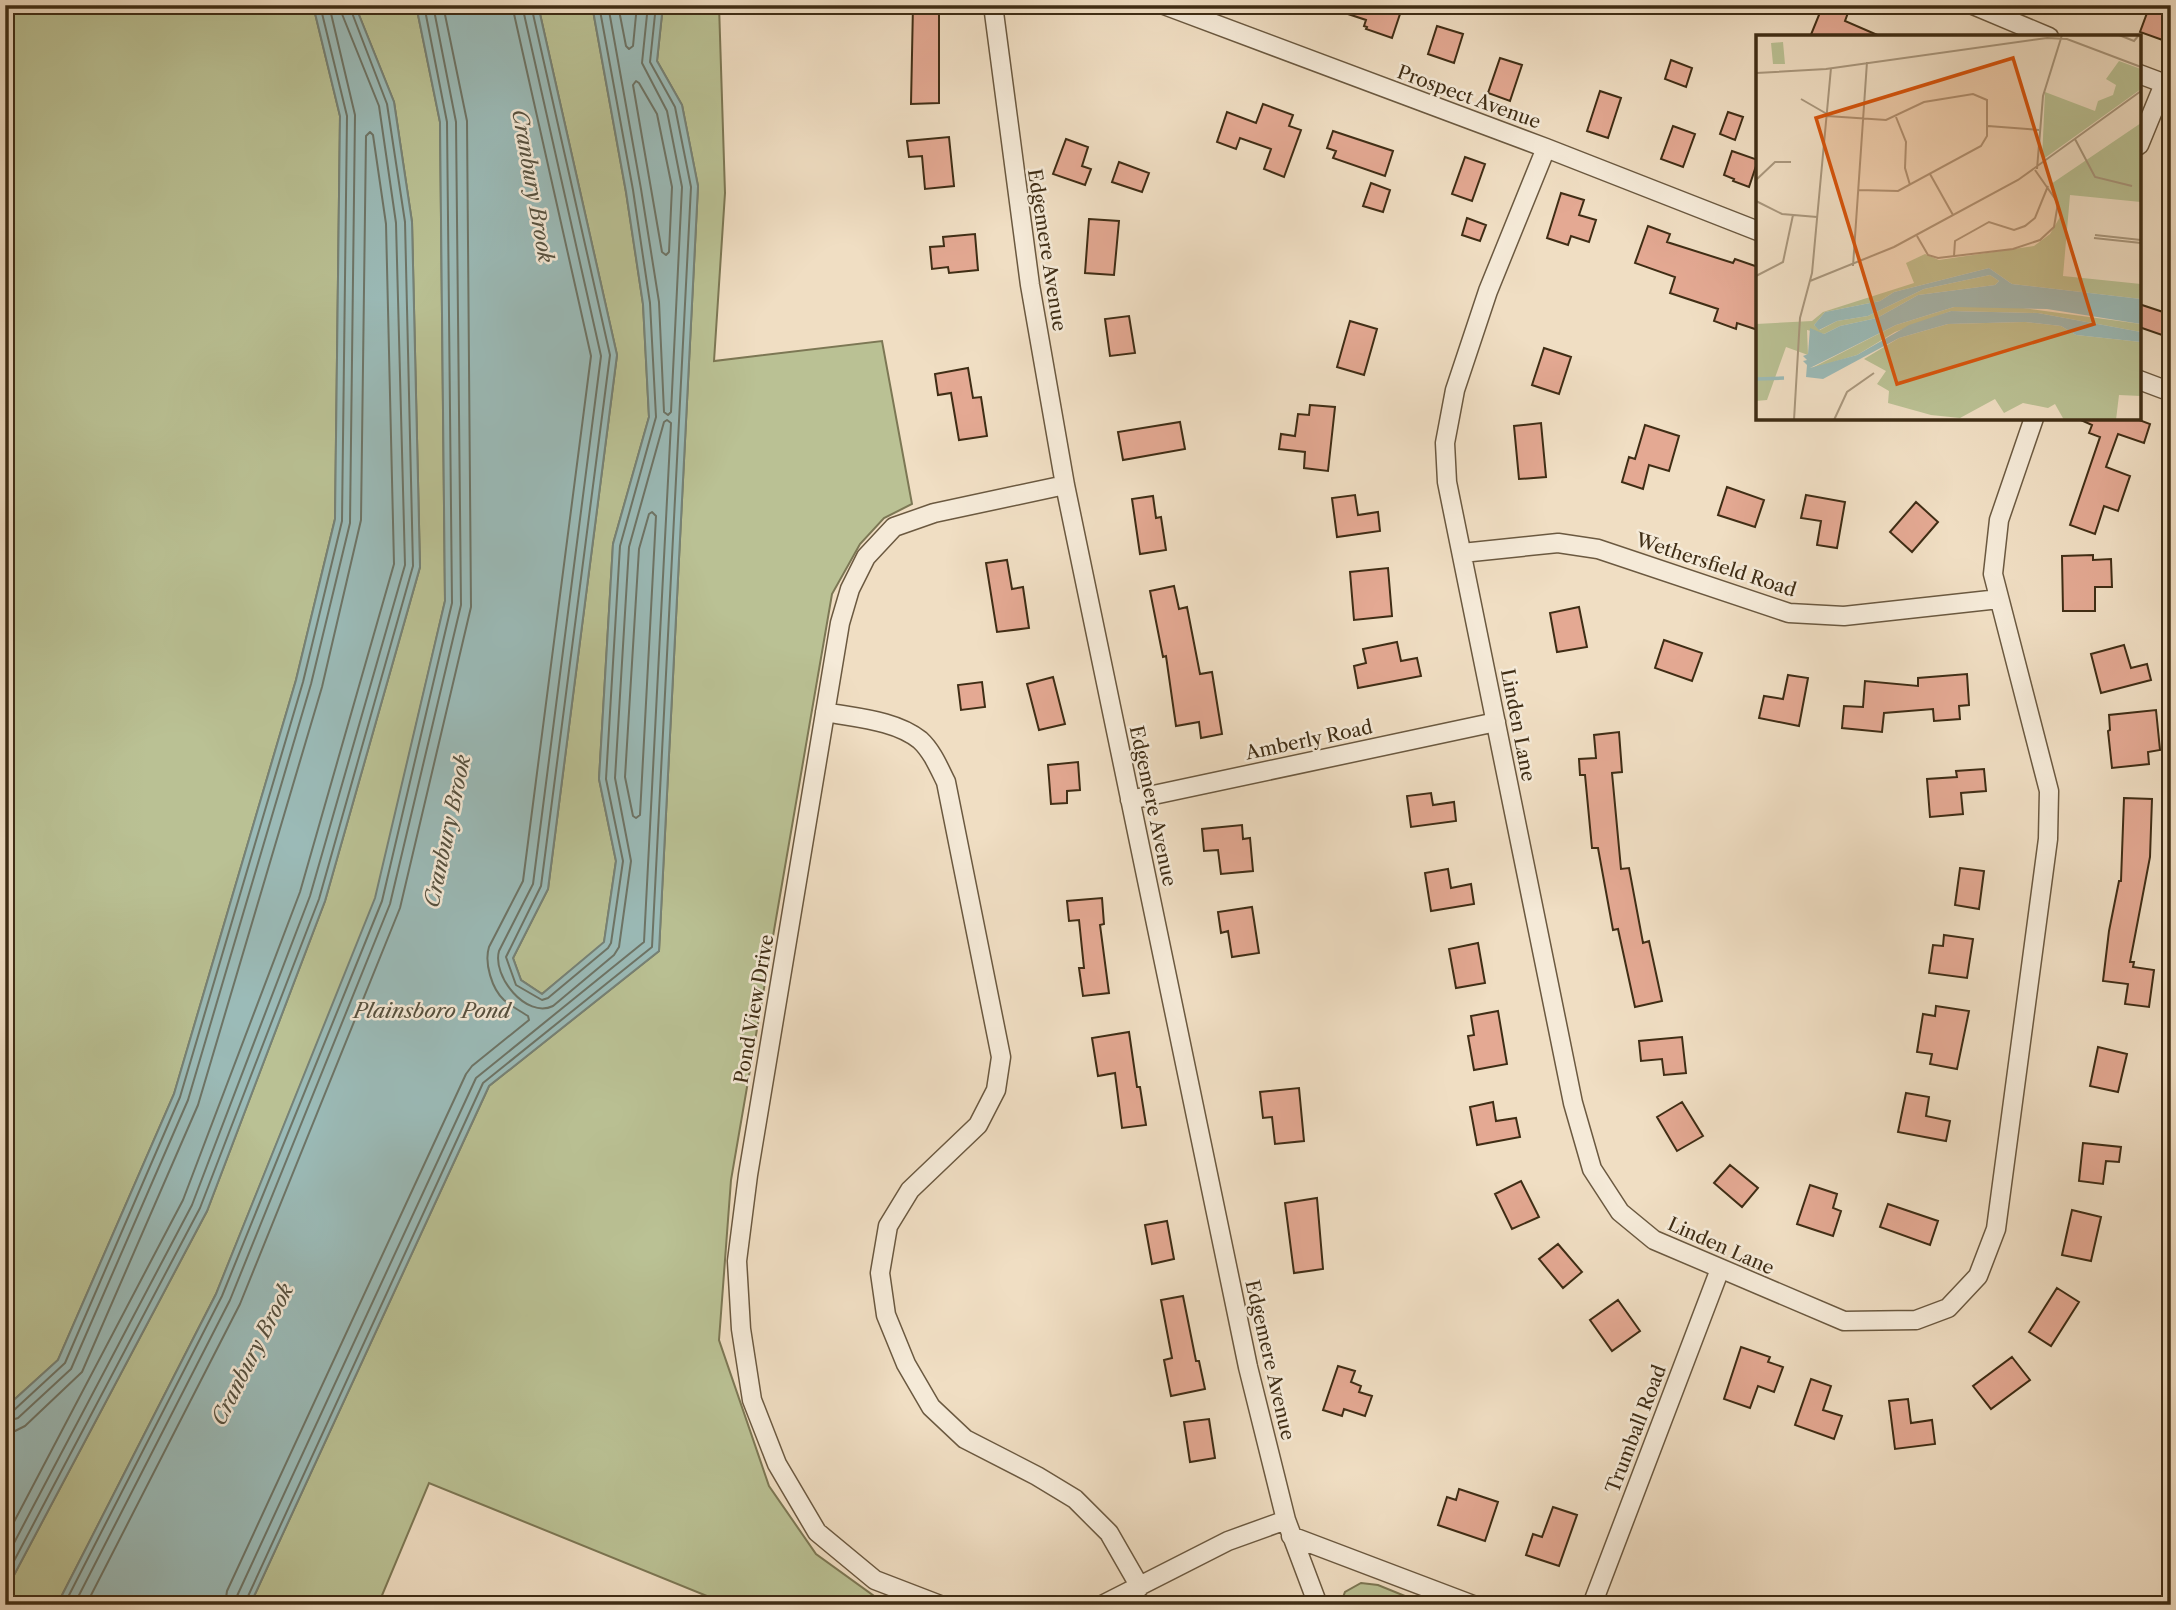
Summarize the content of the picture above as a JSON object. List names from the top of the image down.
{
  "streets": {
    "street": [
      "Prospect Avenue",
      "Edgemere Avenue",
      "Wethersfield Road",
      "Linden Lane",
      "Amberly Road",
      "Pond View Drive",
      "Trumball Road"
    ]
  },
  "crossings": [
    ["Prospect Avenue", "Linden Lane"],
    ["Edgemere Avenue", "Amberly Road"],
    ["Edgemere Avenue", "Pond View Drive"],
    ["Wethersfield Road", "Linden Lane"],
    ["Linden Lane", "Amberly Road"],
    ["Linden Lane", "Trumball Road"]
  ],
  "water": ["Cranbury Brook", "Plainsboro Pond"]
}
